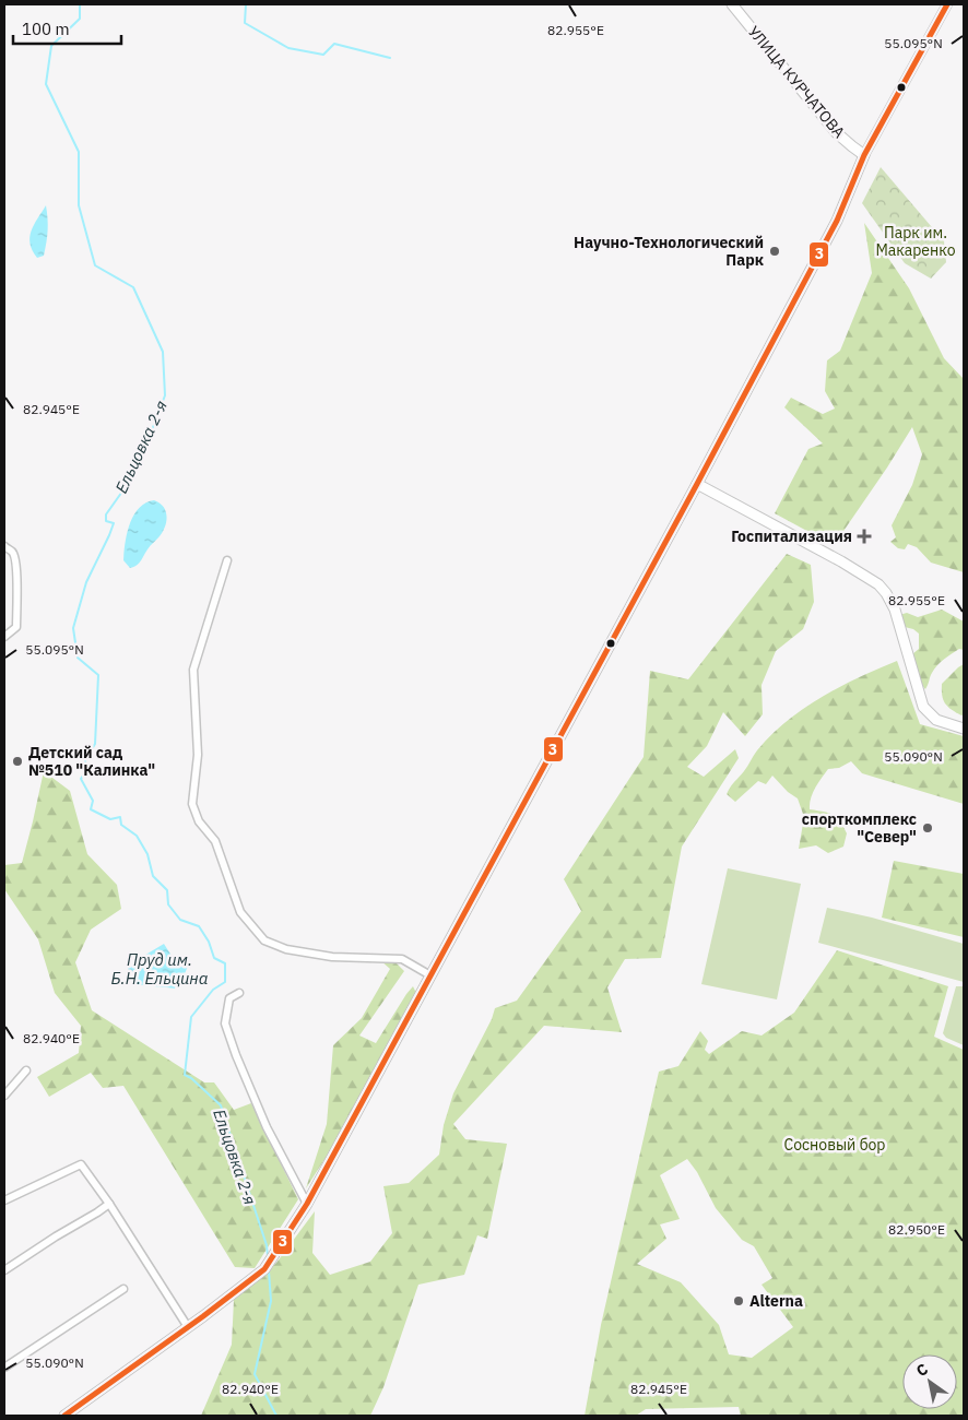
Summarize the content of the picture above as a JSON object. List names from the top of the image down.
{
  "streets": {
    "main road": ["УЛИЦА КУРЧАТОВА"]
  },
  "water": ["Ельцовка 2-я", "Пруд им. Б.Н. Ельцина"],
  "parks": ["Парк им. Макаренко", "Сосновый бор"],
  "places": {
    "other": [
      "Научно-Технологический Парк",
      "Детский сад №510 \"Калинка\"",
      "спорткомплекс \"Север\"",
      "Alterna"
    ],
    "health": ["Госпитализация"]
  },
  "lines": ["transit line 3"],
  "scale_bar": "100 m",
  "north": "top left",
  "coordinates": [
    "82.955°E",
    "55.095°N",
    "82.945°E",
    "55.090°N",
    "82.940°E",
    "82.950°E"
  ]
}
